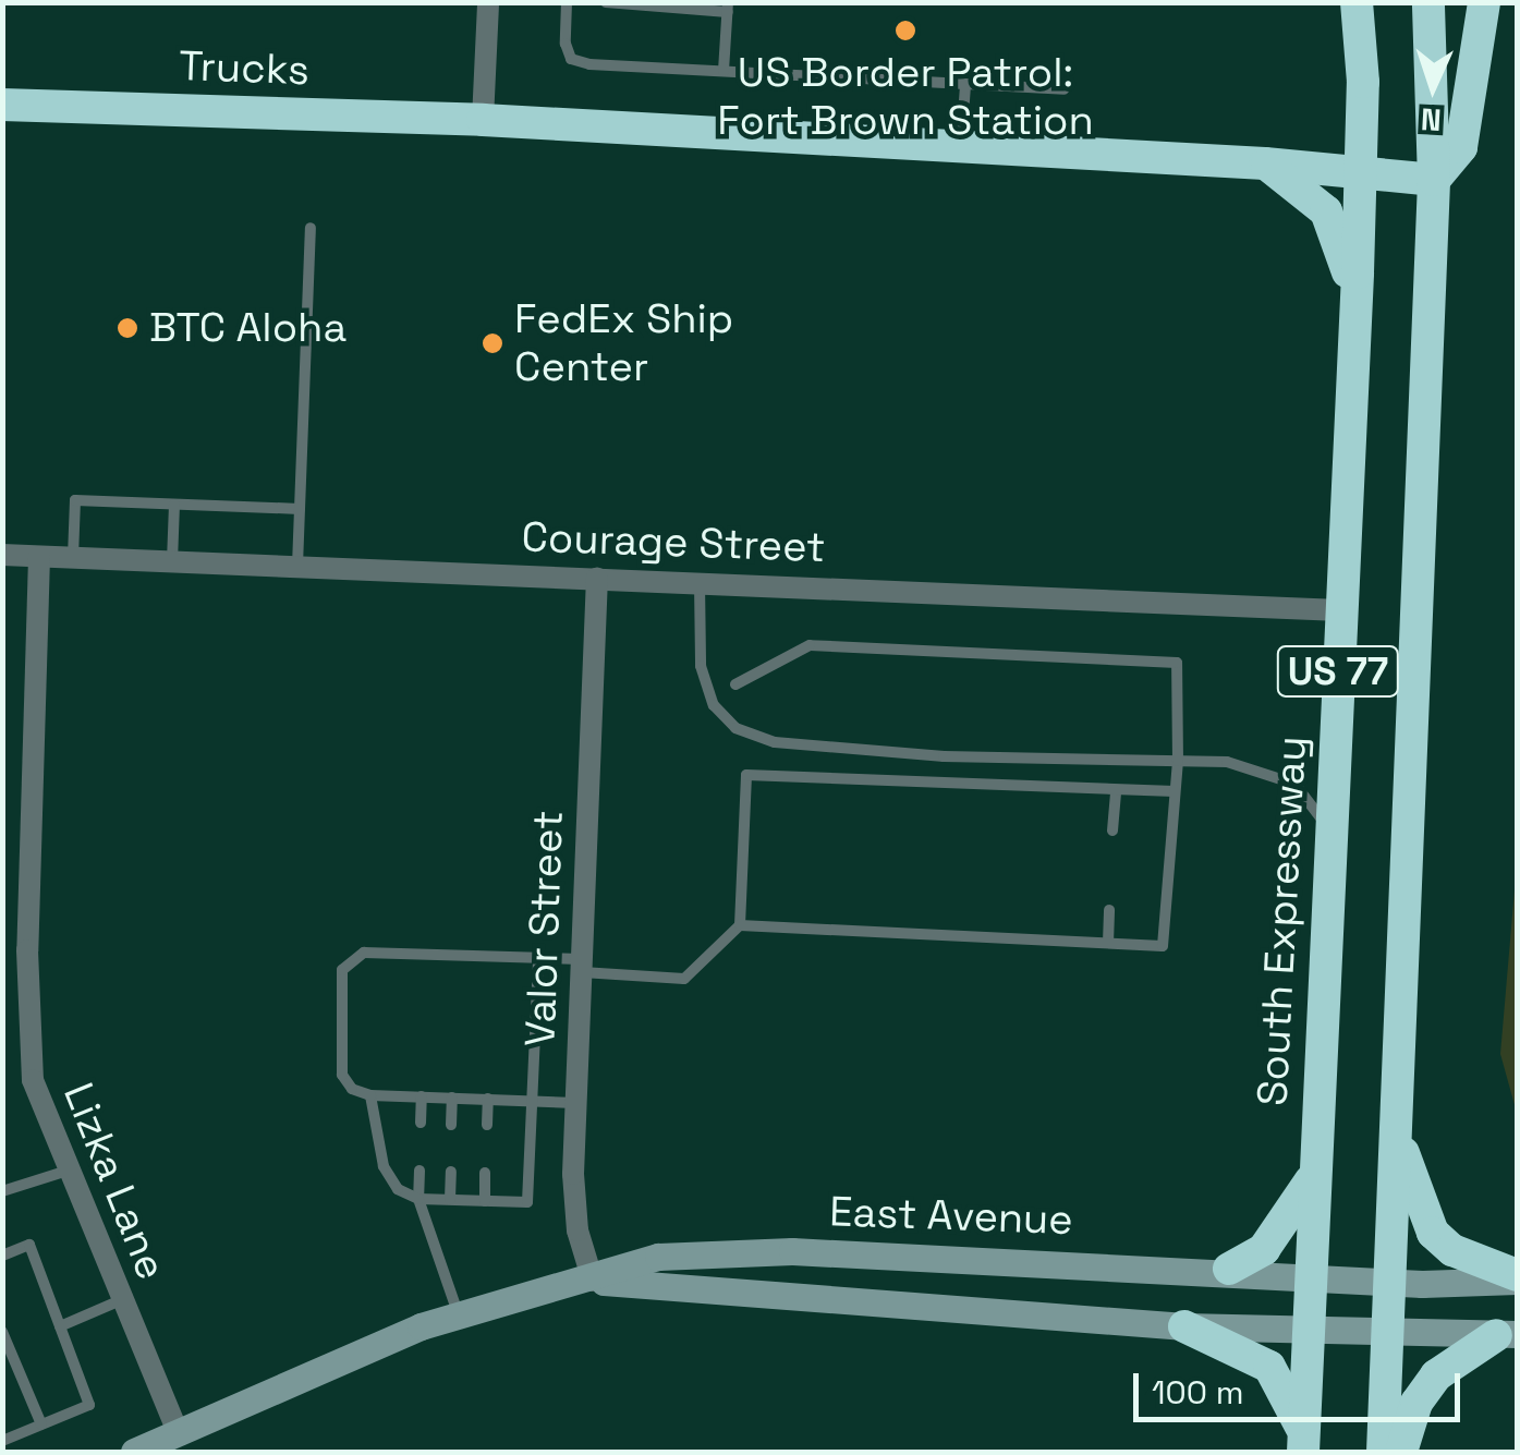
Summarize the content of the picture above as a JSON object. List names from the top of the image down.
{
  "streets": {
    "highway": ["Trucks", "US 77", "South Expressway"],
    "street": [
      "Courage Street",
      "Valor Street",
      "Lizka Lane",
      "East Avenue"
    ]
  },
  "crossings": [
    ["Trucks", "US 77"],
    ["Trucks", "South Expressway"],
    ["Courage Street", "South Expressway"],
    ["Courage Street", "Valor Street"],
    ["Courage Street", "Lizka Lane"],
    ["US 77", "East Avenue"],
    ["South Expressway", "East Avenue"],
    ["Valor Street", "East Avenue"],
    ["Lizka Lane", "East Avenue"]
  ],
  "places": ["US Border Patrol: Fort Brown Station", "BTC Aloha", "FedEx Ship Center"],
  "scale_bar": "100 m",
  "north": "bottom"
}
